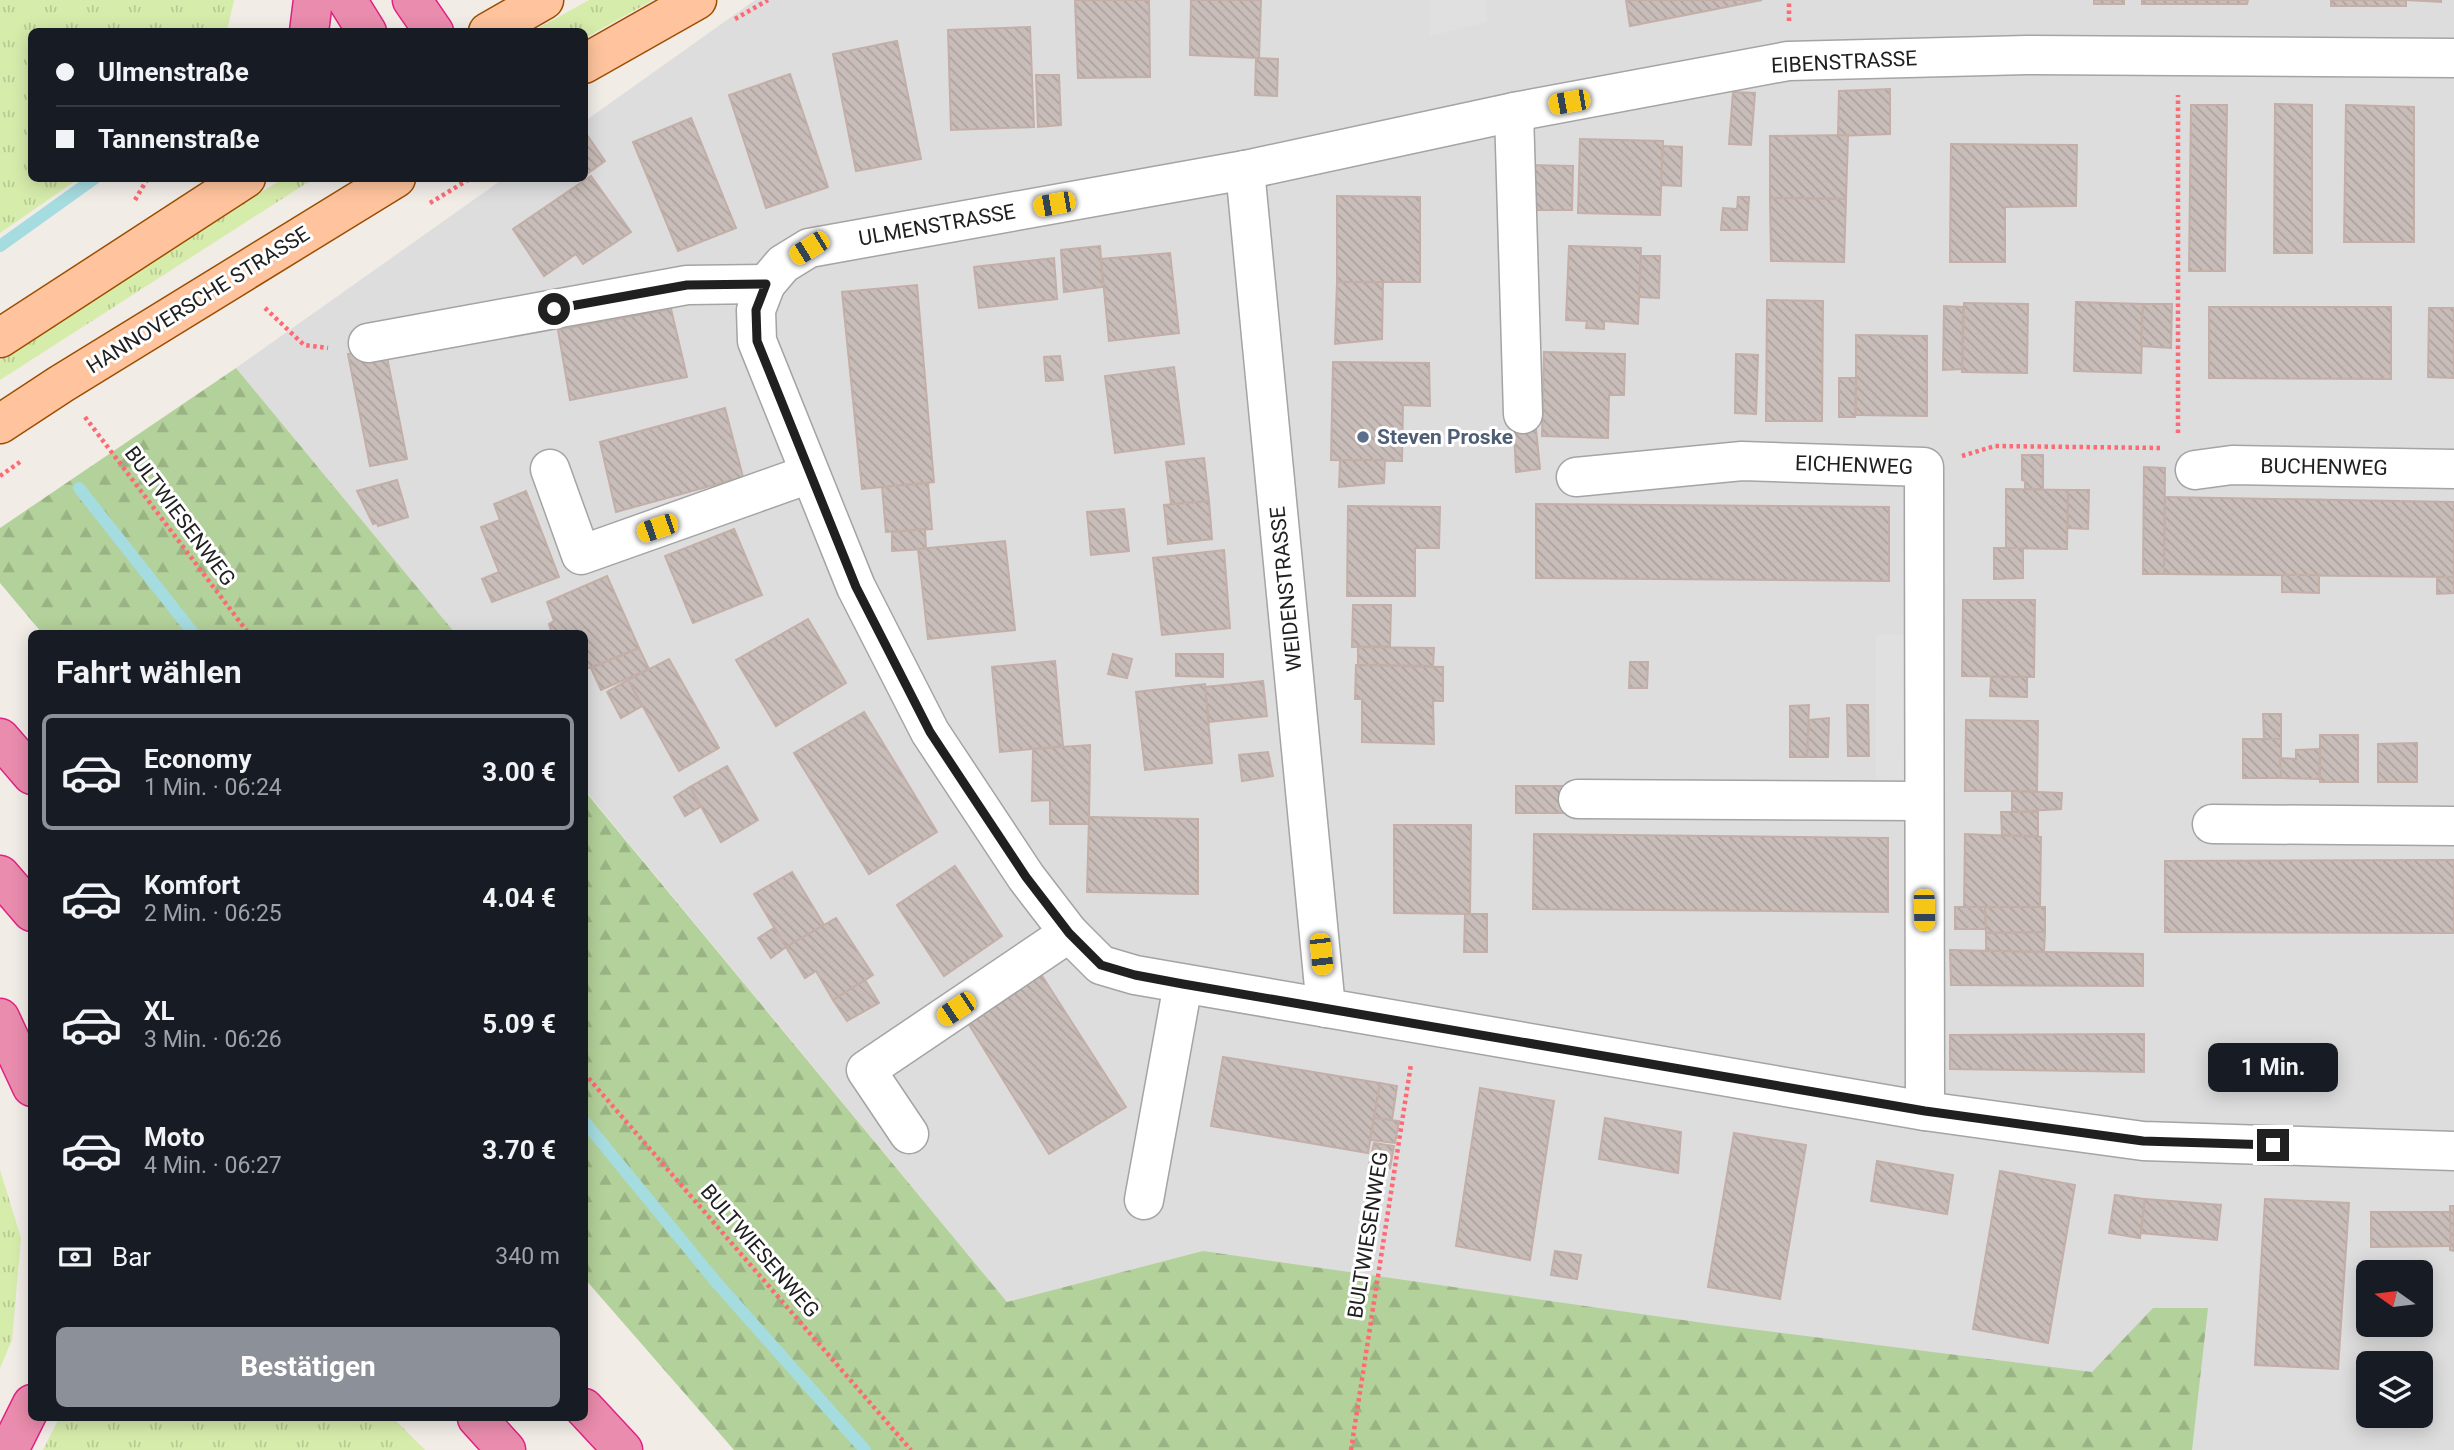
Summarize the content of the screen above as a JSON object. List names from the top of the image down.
{
  "streets": {
    "main road": ["HANNOVERSCHE STRASSE"],
    "street": [
      "EIBENSTRASSE",
      "ULMENSTRASSE",
      "EICHENWEG",
      "BUCHENWEG",
      "WEIDENSTRASSE"
    ],
    "path": ["BULTWIESENWEG"]
  },
  "crossings": [
    ["EIBENSTRASSE", "ULMENSTRASSE"],
    ["EIBENSTRASSE", "WEIDENSTRASSE"],
    ["ULMENSTRASSE", "EICHENWEG"],
    ["ULMENSTRASSE", "BULTWIESENWEG"],
    ["ULMENSTRASSE", "WEIDENSTRASSE"]
  ],
  "places": ["Steven Proske"],
  "north": "left",
  "page": {
    "banner": ["Ulmenstraße", "Tannenstraße"],
    "heading": "Fahrt wählen",
    "list": [
      {
        "name": "Economy",
        "note": "1 Min. · 06:24",
        "value": "3.00 €"
      },
      {
        "name": "Komfort",
        "note": "2 Min. · 06:25",
        "value": "4.04 €"
      },
      {
        "name": "XL",
        "note": "3 Min. · 06:26",
        "value": "5.09 €"
      },
      {
        "name": "Moto",
        "note": "4 Min. · 06:27",
        "value": "3.70 €"
      }
    ],
    "bubble": "1 Min.",
    "pay": ["Bar", "340 m"],
    "buttons": "Bestätigen"
  }
}
